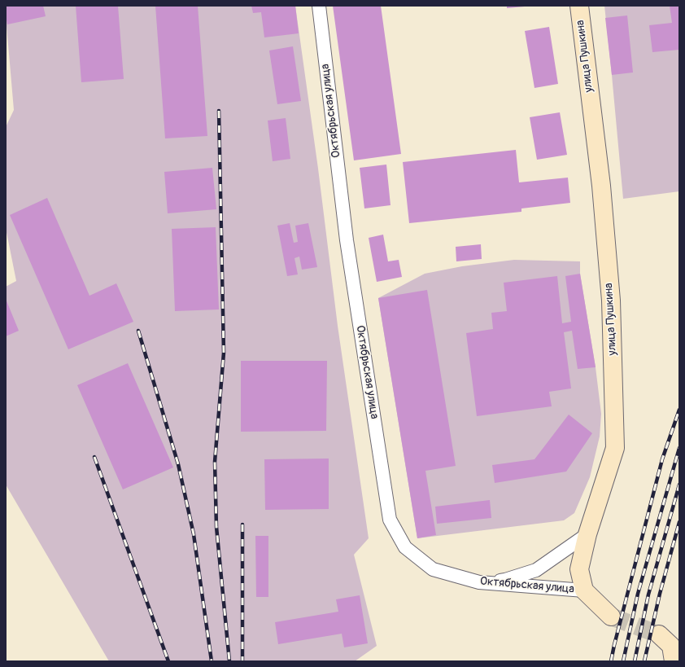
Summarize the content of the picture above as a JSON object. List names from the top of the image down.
{
  "streets": {
    "street": ["улица Пушкина", "Октябрьская улица"]
  },
  "crossings": [
    ["улица Пушкина", "Октябрьская улица"]
  ]
}
